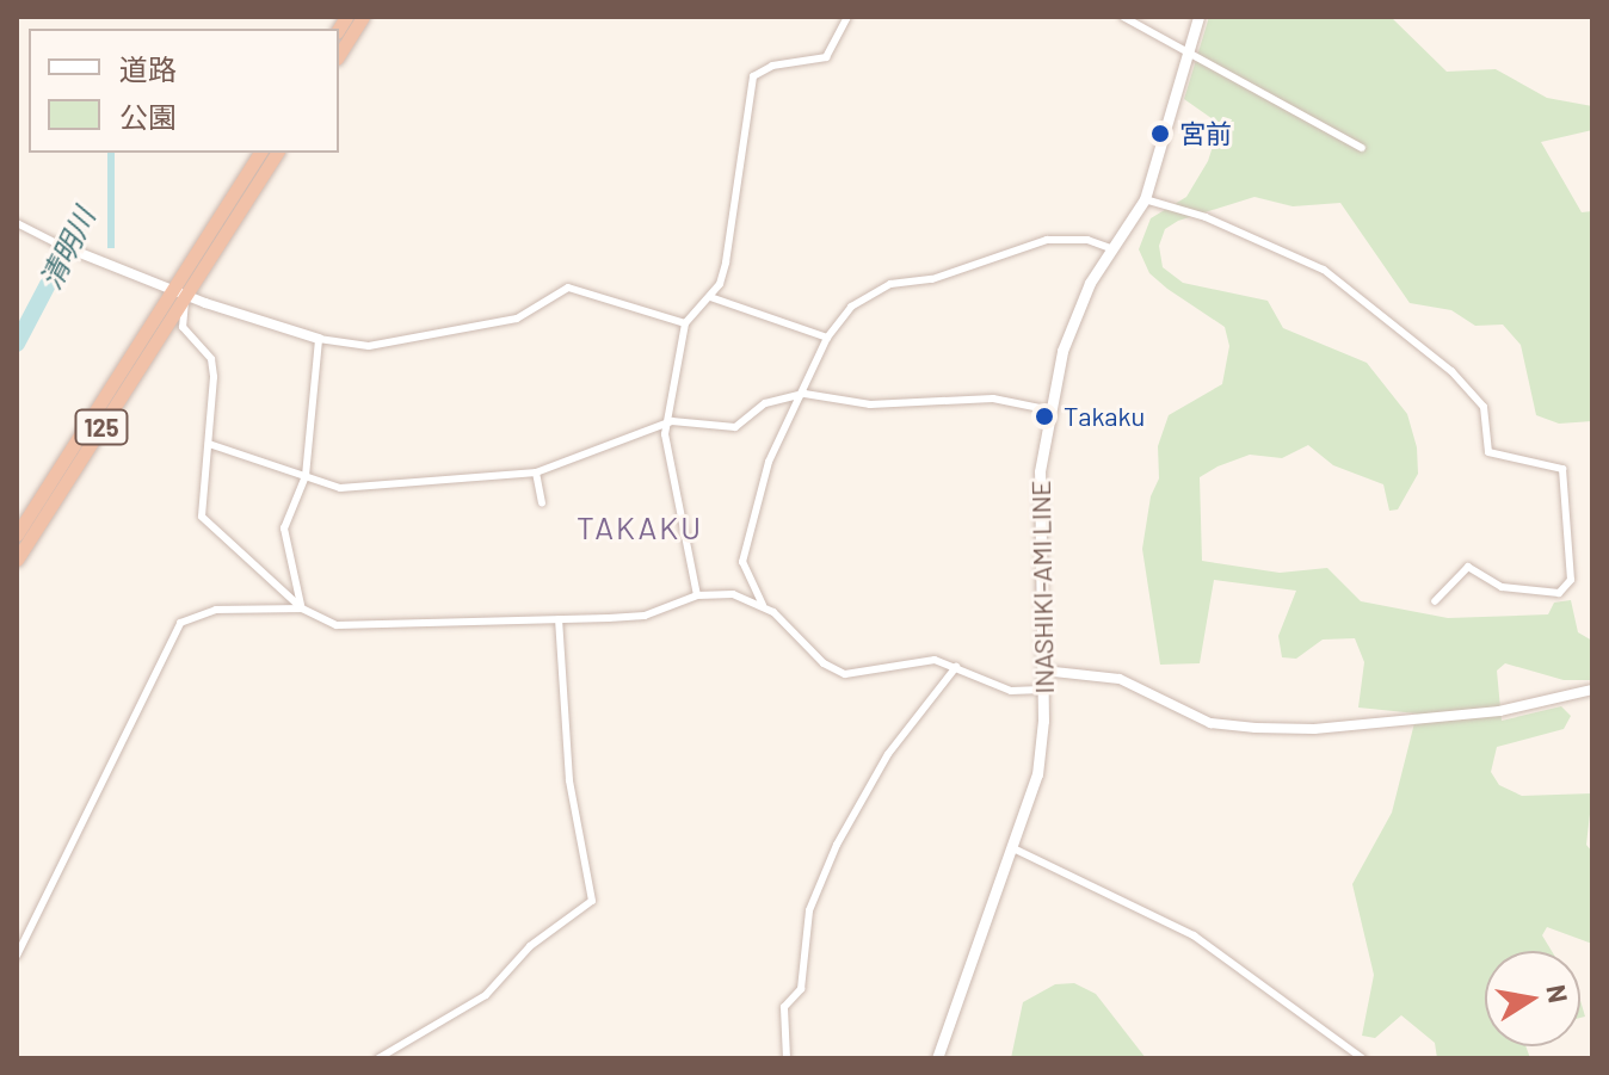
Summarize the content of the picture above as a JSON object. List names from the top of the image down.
{
  "streets": {
    "highway": ["125"],
    "main road": ["INASHIKI-AMI LINE"]
  },
  "districts": ["TAKAKU"],
  "water": ["清明川"],
  "places": ["宮前", "Takaku"],
  "legend": ["道路", "公園"],
  "north": "right"
}
